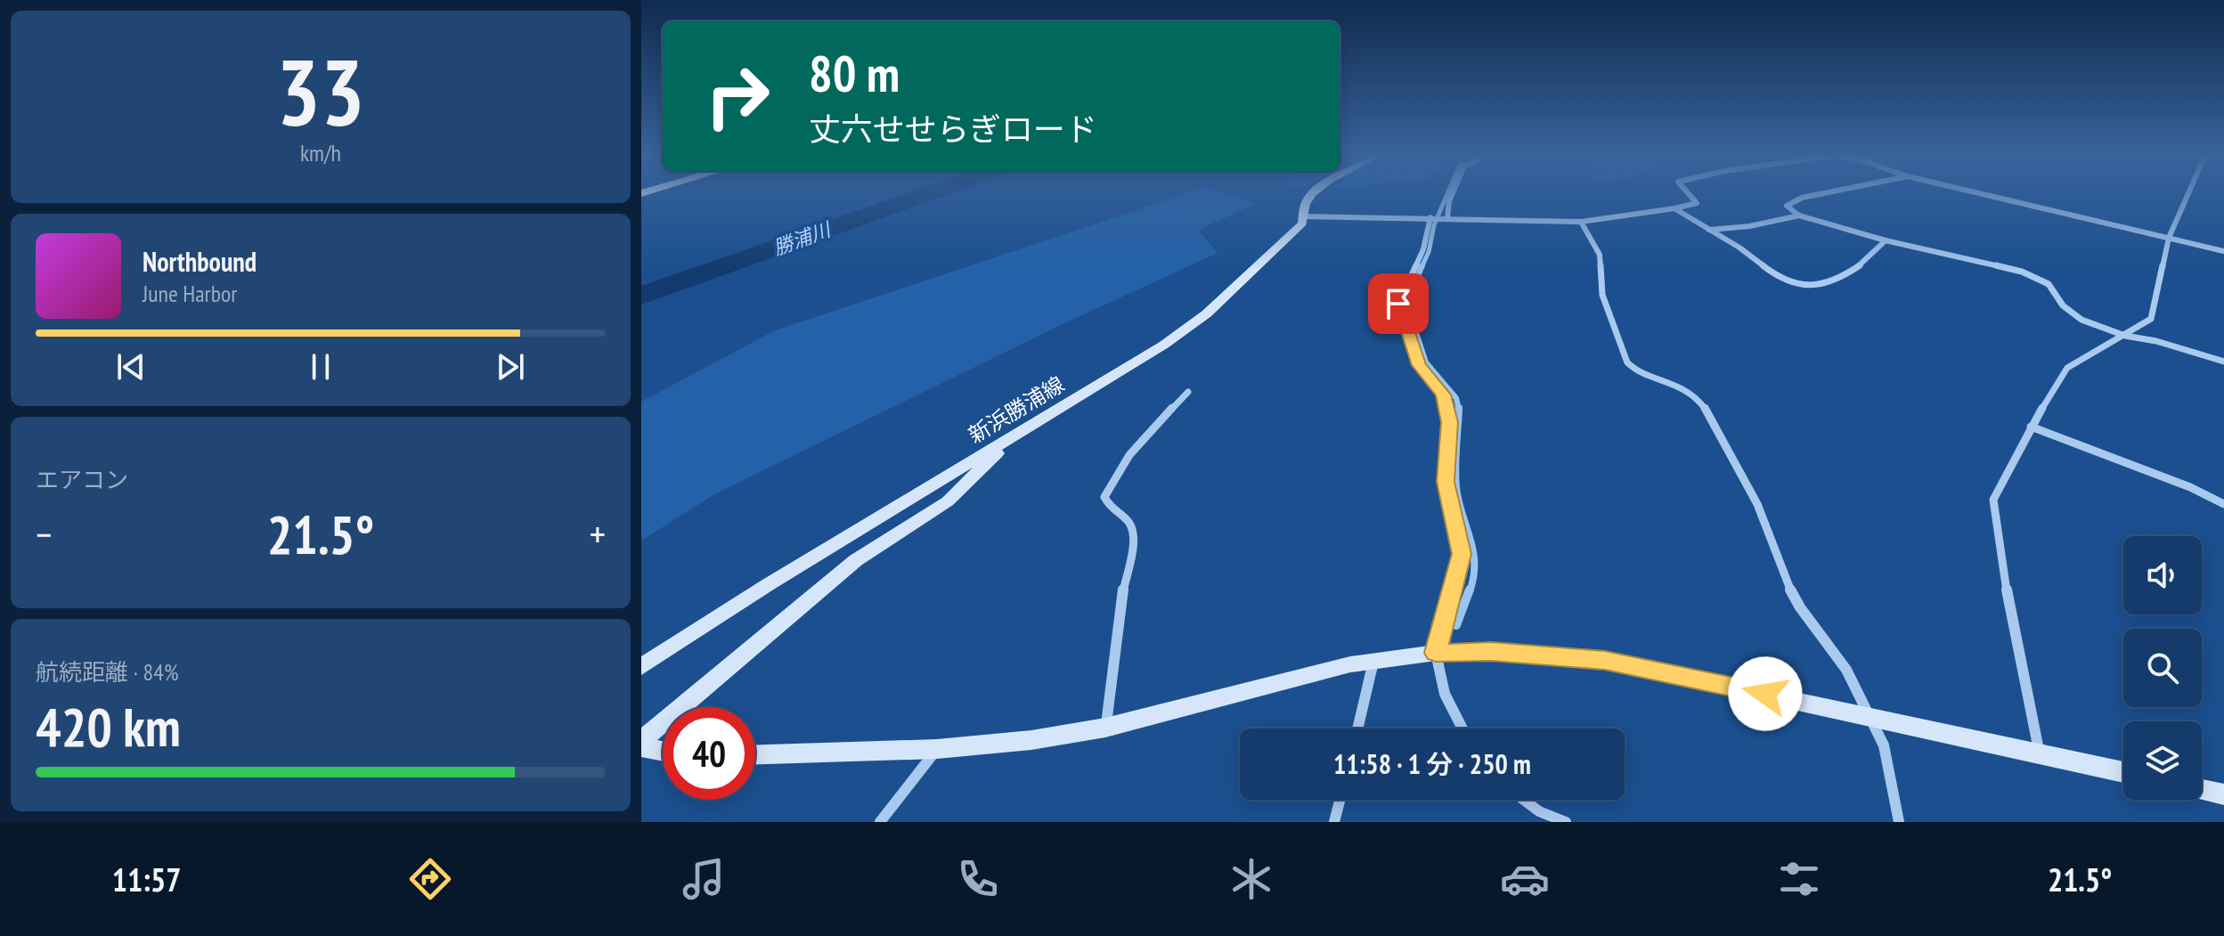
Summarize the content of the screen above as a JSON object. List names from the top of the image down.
{
  "streets": {
    "street": ["新浜勝浦線"]
  },
  "water": ["勝浦川"],
  "page": {
    "tile": [
      ["33", "km/h"],
      "エアコン",
      ["航続距離 · 84%", "420 km"]
    ],
    "turn": ["80 m", "丈六せせらぎロード"],
    "song": ["Northbound", "June Harbor"],
    "heat": ["−", "21.5°", "+"],
    "limit": "40",
    "trip": "11:58 · 1 分 · 250 m",
    "tabs": ["11:57", "21.5°"]
  }
}
